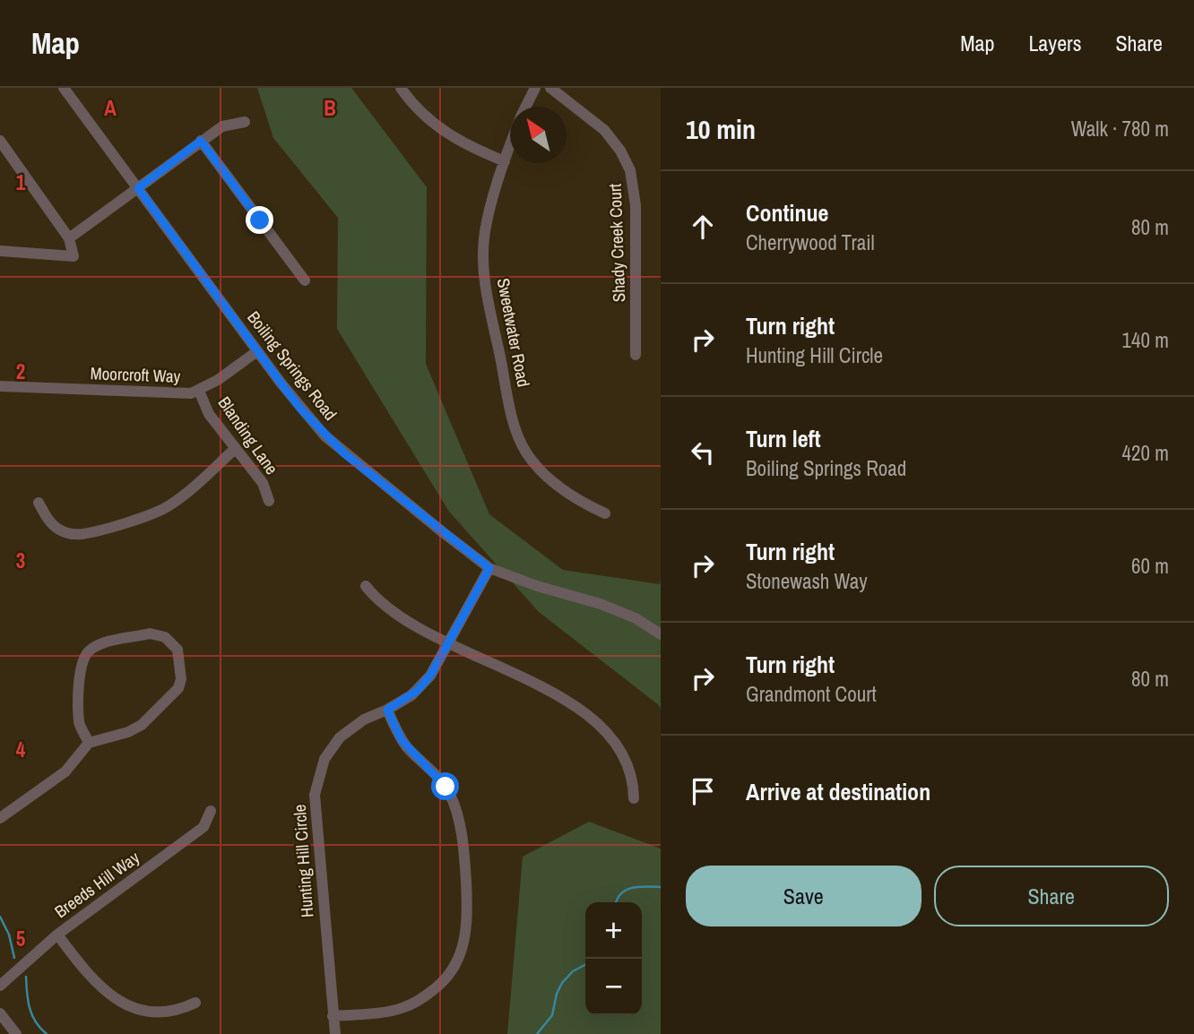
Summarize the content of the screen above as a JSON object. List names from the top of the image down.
{
  "streets": {
    "street": [
      "Shady Creek Court",
      "Sweetwater Road",
      "Boiling Springs Road",
      "Moorcroft Way",
      "Blanding Lane",
      "Hunting Hill Circle",
      "Breeds Hill Way"
    ]
  },
  "crossings": [
    ["Boiling Springs Road", "Moorcroft Way"],
    ["Boiling Springs Road", "Hunting Hill Circle"],
    ["Moorcroft Way", "Blanding Lane"]
  ],
  "north": "top left",
  "page": {
    "header": "Map",
    "nav": ["Map", "Layers", "Share"],
    "heading": ["10 min", "Walk · 780 m"],
    "list": [
      ["Continue", "Cherrywood Trail", "80 m"],
      ["Turn right", "Hunting Hill Circle", "140 m"],
      ["Turn left", "Boiling Springs Road", "420 m"],
      ["Turn right", "Stonewash Way", "60 m"],
      ["Turn right", "Grandmont Court", "80 m"],
      "Arrive at destination"
    ],
    "buttons": ["Save", "Share"],
    "map_buttons": ["+", "−"]
  },
  "grid": {
    "columns": ["A", "B"],
    "rows": [
      "1",
      "2",
      "3",
      "4",
      "5"
    ]
  }
}
